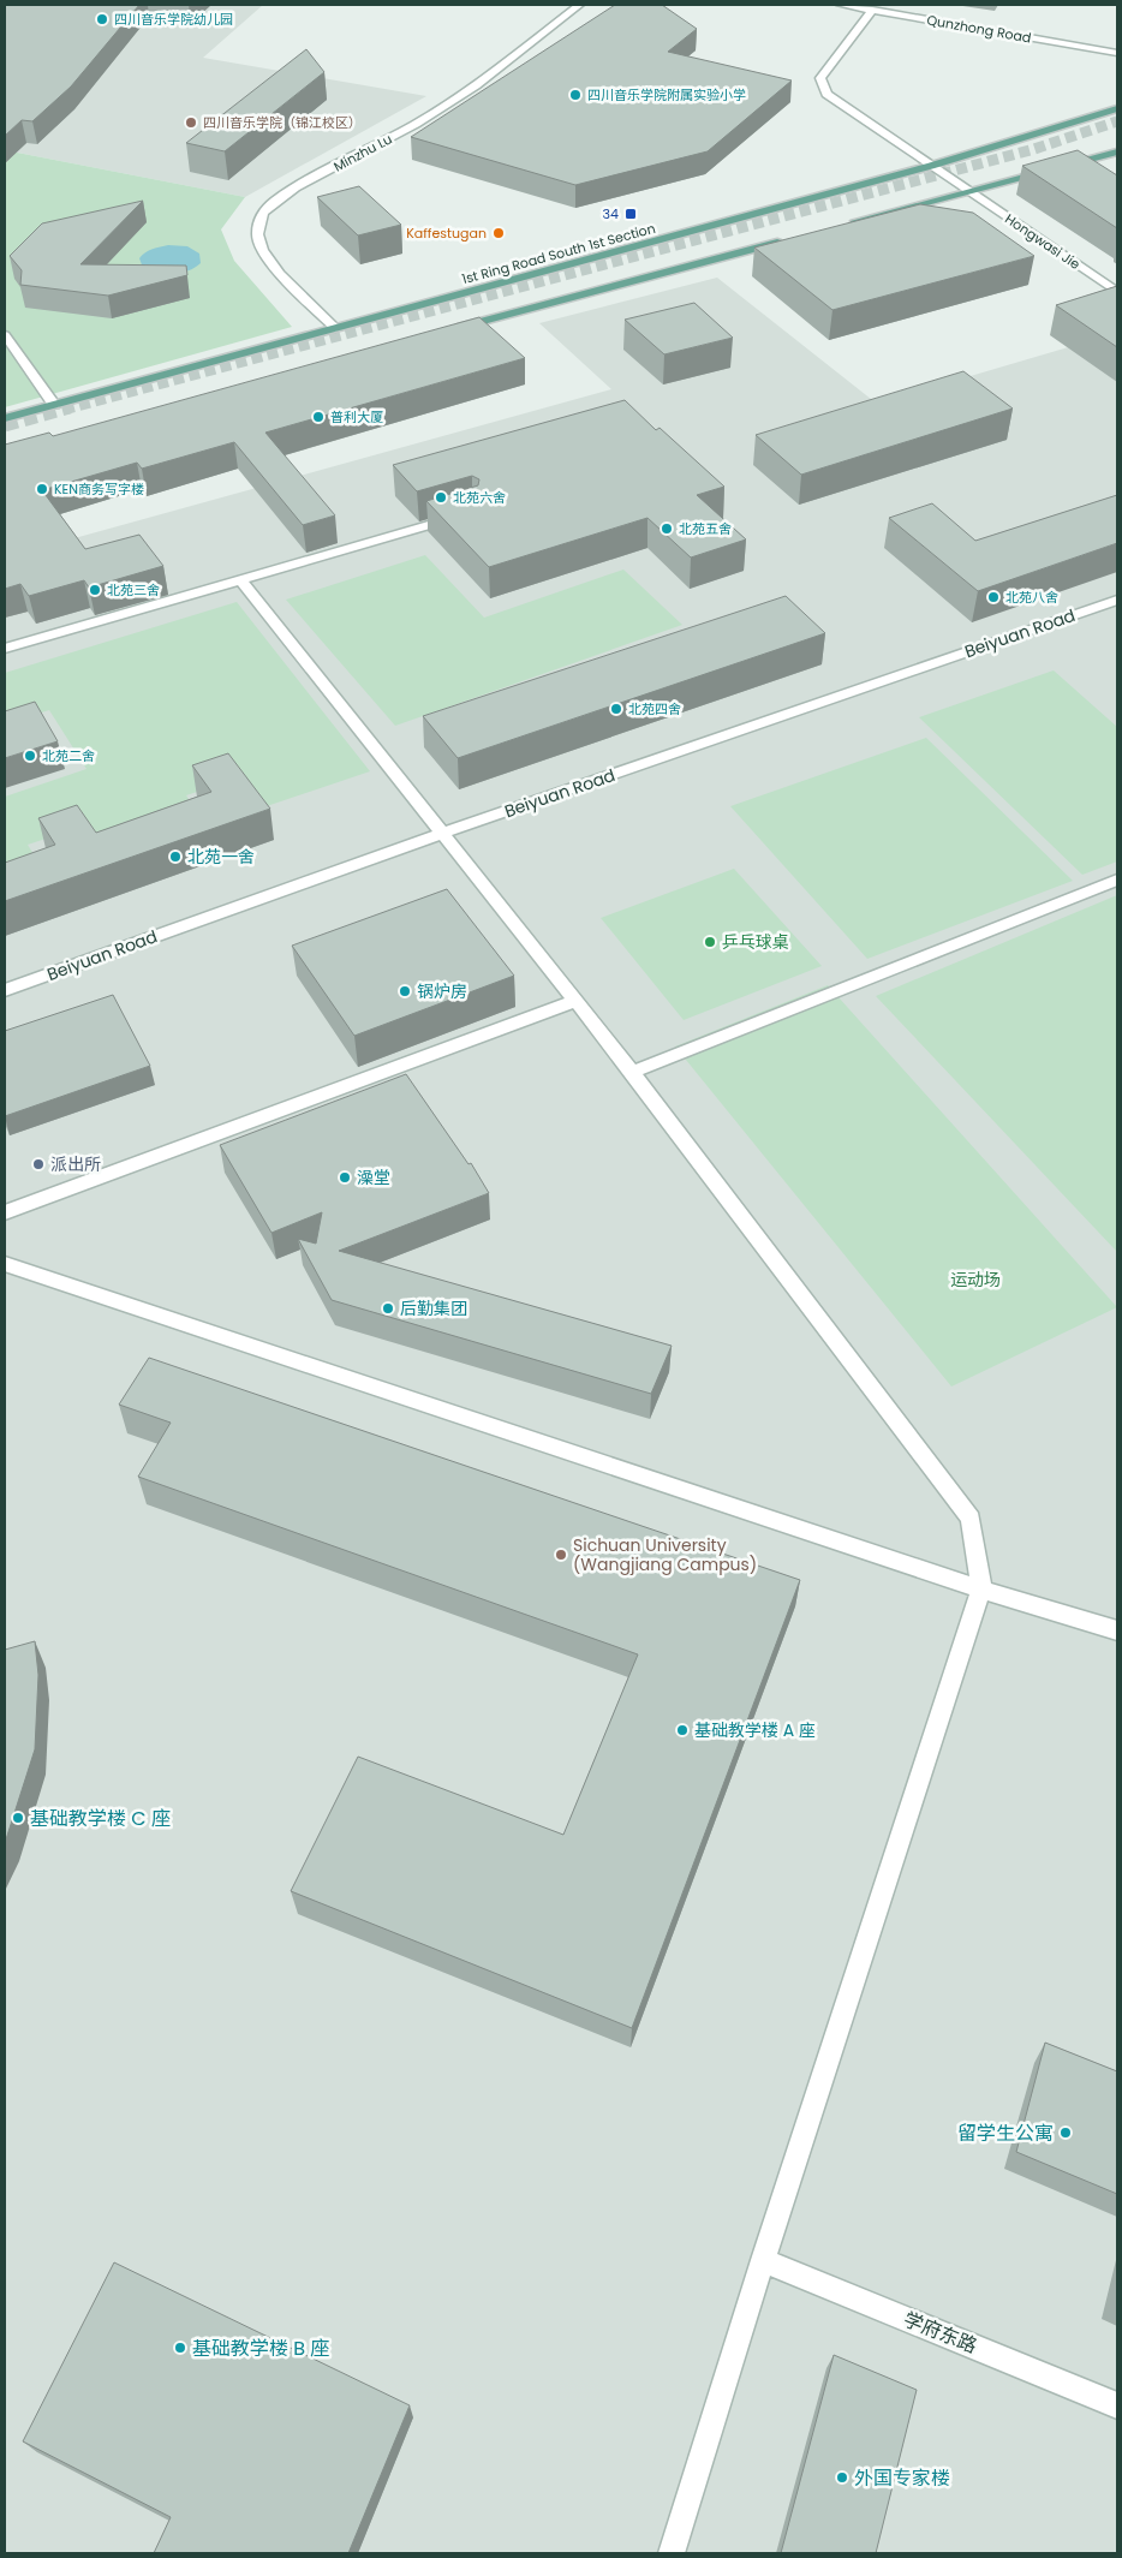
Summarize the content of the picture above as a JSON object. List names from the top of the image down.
{
  "streets": {
    "main road": ["1st Ring Road South 1st Section"],
    "street": [
      "Qunzhong Road",
      "Minzhu Lu",
      "Hongwasi Jie",
      "Beiyuan Road",
      "学府东路"
    ]
  },
  "crossings": [
    ["Qunzhong Road", "Hongwasi Jie"],
    ["Minzhu Lu", "1st Ring Road South 1st Section"],
    ["Hongwasi Jie", "1st Ring Road South 1st Section"]
  ],
  "parks": ["运动场"],
  "places": {
    "other": [
      "四川音乐学院幼儿园",
      "四川音乐学院附属实验小学",
      "四川音乐学院（锦江校区）",
      "Kaffestugan",
      "普利大厦",
      "KEN商务写字楼",
      "北苑六舍",
      "北苑五舍",
      "北苑三舍",
      "北苑八舍",
      "北苑四舍",
      "北苑二舍",
      "北苑一舍",
      "乒乓球桌",
      "锅炉房",
      "派出所",
      "澡堂",
      "后勤集团",
      "Sichuan University (Wangjiang Campus)",
      "基础教学楼 A 座",
      "基础教学楼 C 座",
      "留学生公寓",
      "基础教学楼 B 座",
      "外国专家楼"
    ],
    "transit": ["34"]
  }
}
